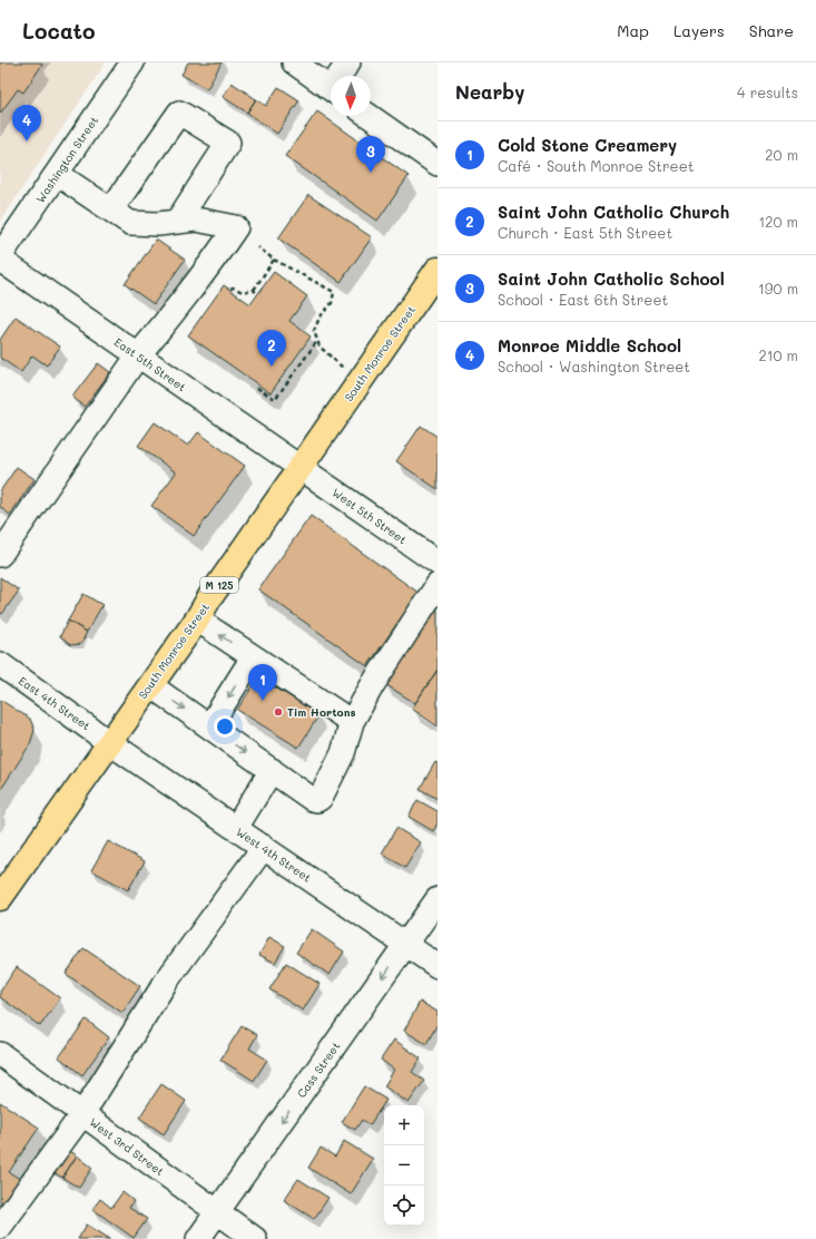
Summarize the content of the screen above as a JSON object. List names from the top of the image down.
{
  "streets": {
    "main road": ["South Monroe Street", "M 125"],
    "street": [
      "Washington Street",
      "East 5th Street",
      "West 5th Street",
      "East 4th Street",
      "West 4th Street",
      "Cass Street",
      "West 3rd Street"
    ]
  },
  "crossings": [
    ["South Monroe Street", "East 5th Street"],
    ["South Monroe Street", "West 5th Street"],
    ["South Monroe Street", "East 4th Street"],
    ["South Monroe Street", "West 4th Street"],
    ["East 5th Street", "West 5th Street"],
    ["East 4th Street", "West 4th Street"],
    ["West 4th Street", "Cass Street"],
    ["Cass Street", "West 3rd Street"]
  ],
  "places": ["Tim Hortons"],
  "north": "bottom",
  "page": {
    "header": "Locato",
    "nav": ["Map", "Layers", "Share"],
    "heading": ["Nearby", "4 results"],
    "pins": [
      "4",
      "3",
      "2",
      "1"
    ],
    "list": [
      {
        "mark": "1",
        "name": "Cold Stone Creamery",
        "note": "Café · South Monroe Street",
        "value": "20 m"
      },
      {
        "mark": "2",
        "name": "Saint John Catholic Church",
        "note": "Church · East 5th Street",
        "value": "120 m"
      },
      {
        "mark": "3",
        "name": "Saint John Catholic School",
        "note": "School · East 6th Street",
        "value": "190 m"
      },
      {
        "mark": "4",
        "name": "Monroe Middle School",
        "note": "School · Washington Street",
        "value": "210 m"
      }
    ],
    "map_buttons": ["+", "−"]
  }
}
